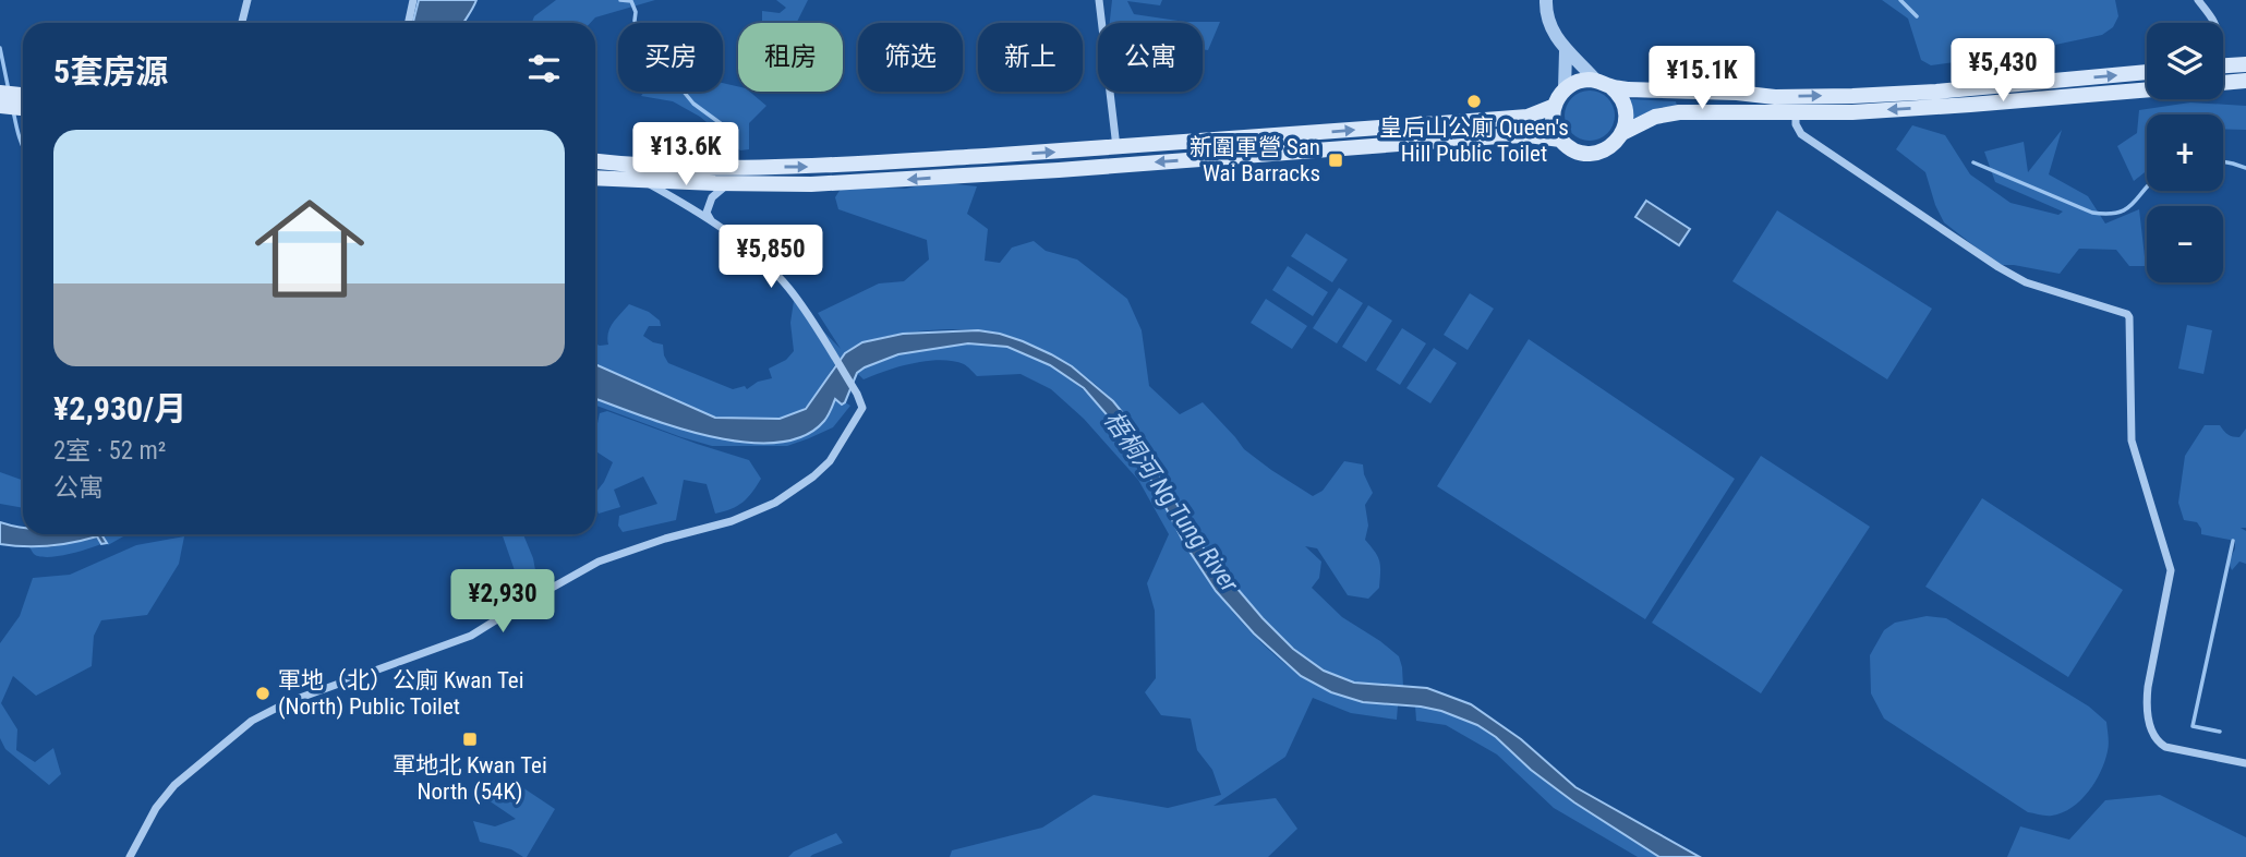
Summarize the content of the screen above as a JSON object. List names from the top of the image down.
{
  "water": ["梧桐河 Ng Tung River"],
  "places": {
    "other": ["皇后山公廁 Queen's Hill Public Toilet", "軍地（北）公廁 Kwan Tei (North) Public Toilet"],
    "transit": ["新圍軍營 San Wai Barracks", "軍地北 Kwan Tei North (54K)"]
  },
  "page": {
    "map_buttons": ["+", "−"],
    "chip": [
      "买房",
      "租房",
      "筛选",
      "新上",
      "公寓"
    ],
    "heading": "5套房源",
    "price": [
      "¥5,430",
      "¥15.1K",
      "¥13.6K",
      "¥5,850",
      "¥2,930"
    ],
    "list": [
      {
        "name": "¥2,930/月",
        "note": "2室 · 52 m² · 公寓"
      }
    ]
  }
}
